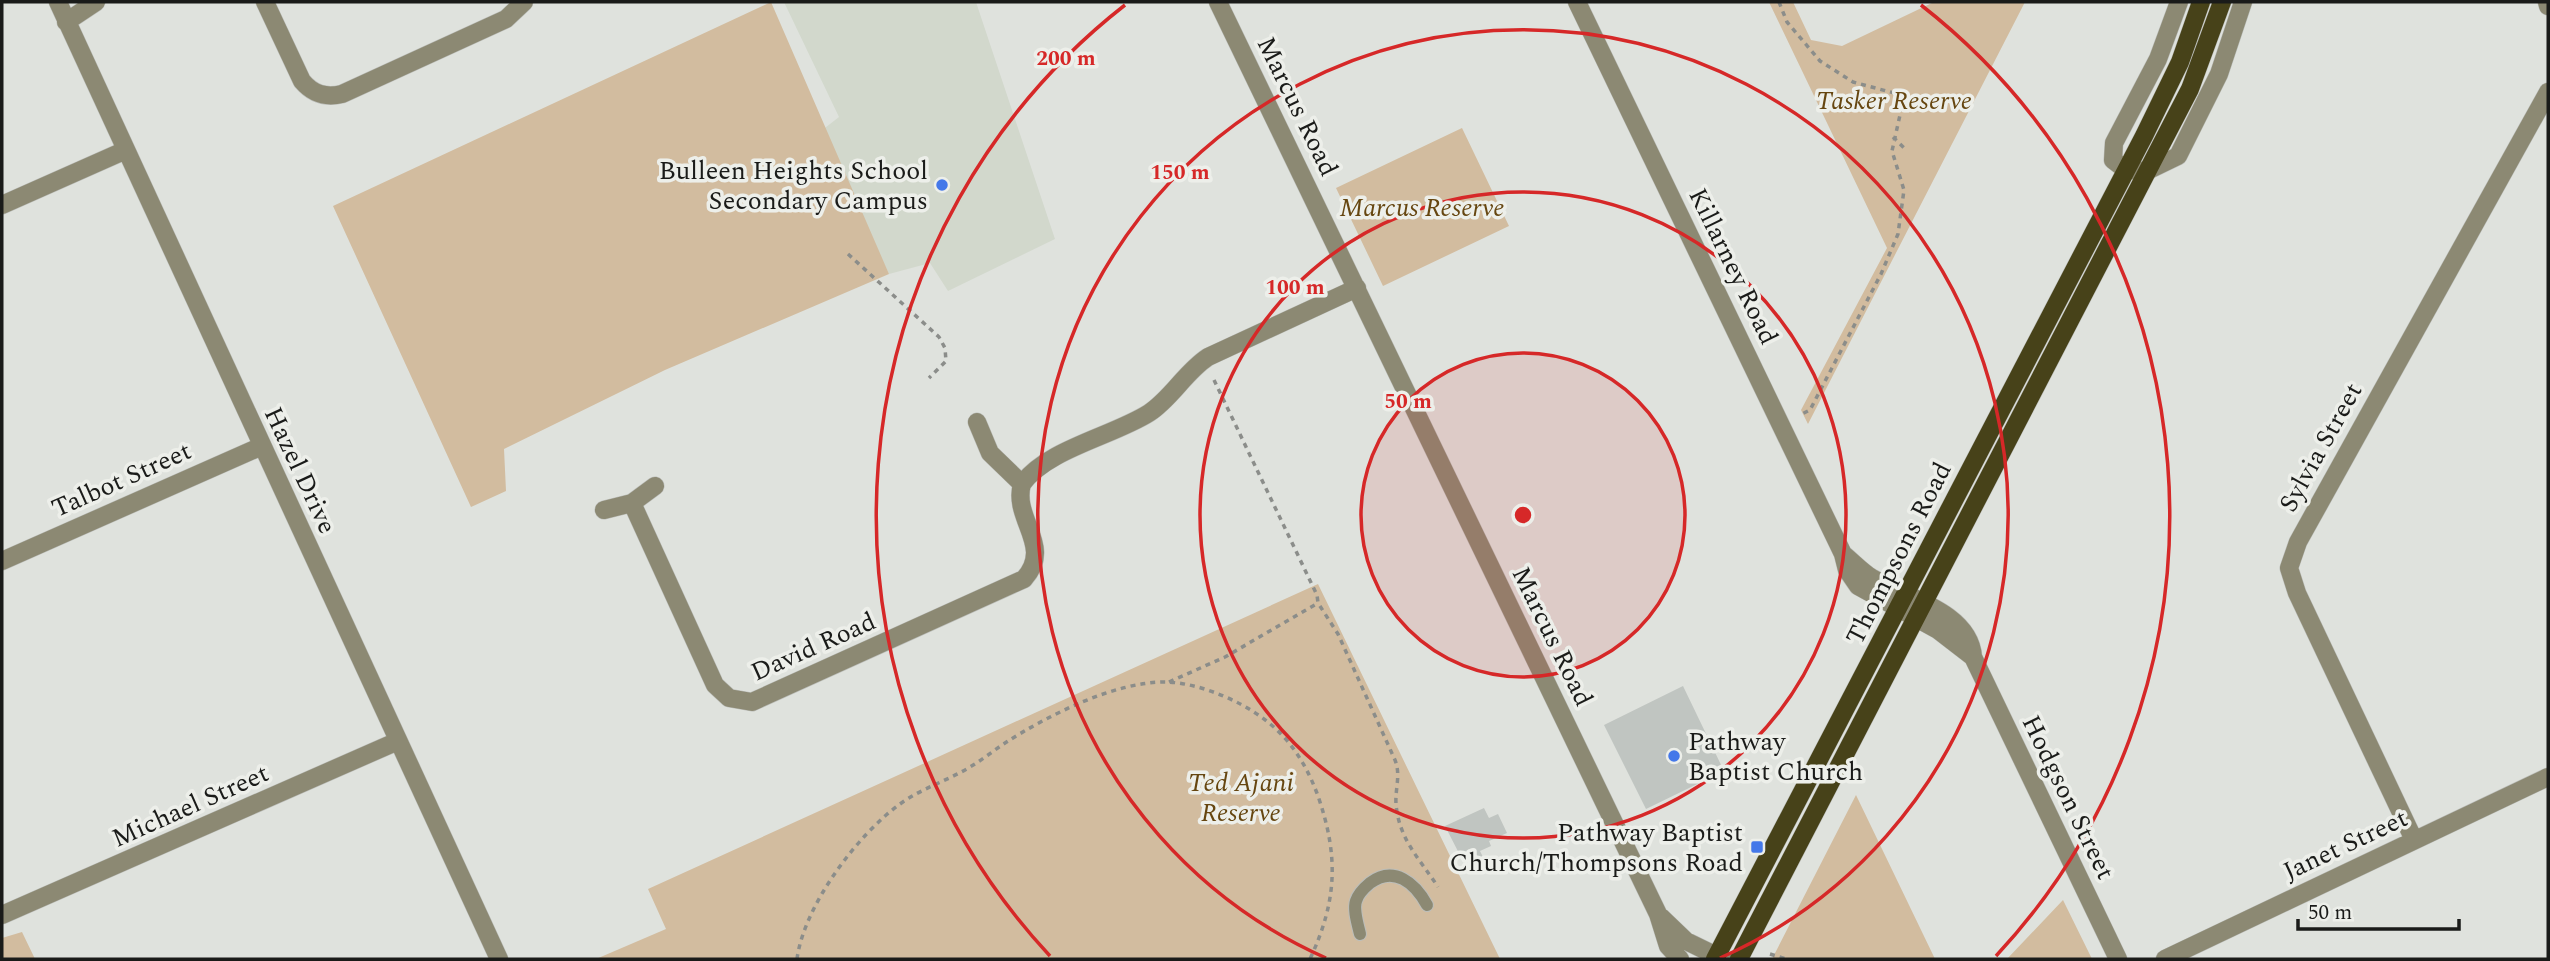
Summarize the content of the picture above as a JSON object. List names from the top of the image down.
{
  "streets": {
    "main road": ["Thompsons Road"],
    "street": [
      "Marcus Road",
      "Killarney Road",
      "Sylvia Street",
      "Hazel Drive",
      "Talbot Street",
      "David Road",
      "Hodgson Street",
      "Michael Street",
      "Janet Street"
    ]
  },
  "crossings": [
    ["Marcus Road", "Thompsons Road"],
    ["Killarney Road", "Thompsons Road"],
    ["Killarney Road", "Hodgson Street"],
    ["Sylvia Street", "Janet Street"],
    ["Hazel Drive", "Talbot Street"],
    ["Hazel Drive", "Michael Street"],
    ["Thompsons Road", "Hodgson Street"]
  ],
  "parks": ["Tasker Reserve", "Marcus Reserve", "Ted Ajani Reserve"],
  "places": {
    "other": ["Bulleen Heights School Secondary Campus", "Pathway Baptist Church"],
    "transit": ["Pathway Baptist Church/Thompsons Road"]
  },
  "scale_bar": "50 m",
  "rings": [
    "200 m",
    "150 m",
    "100 m",
    "50 m"
  ]
}
